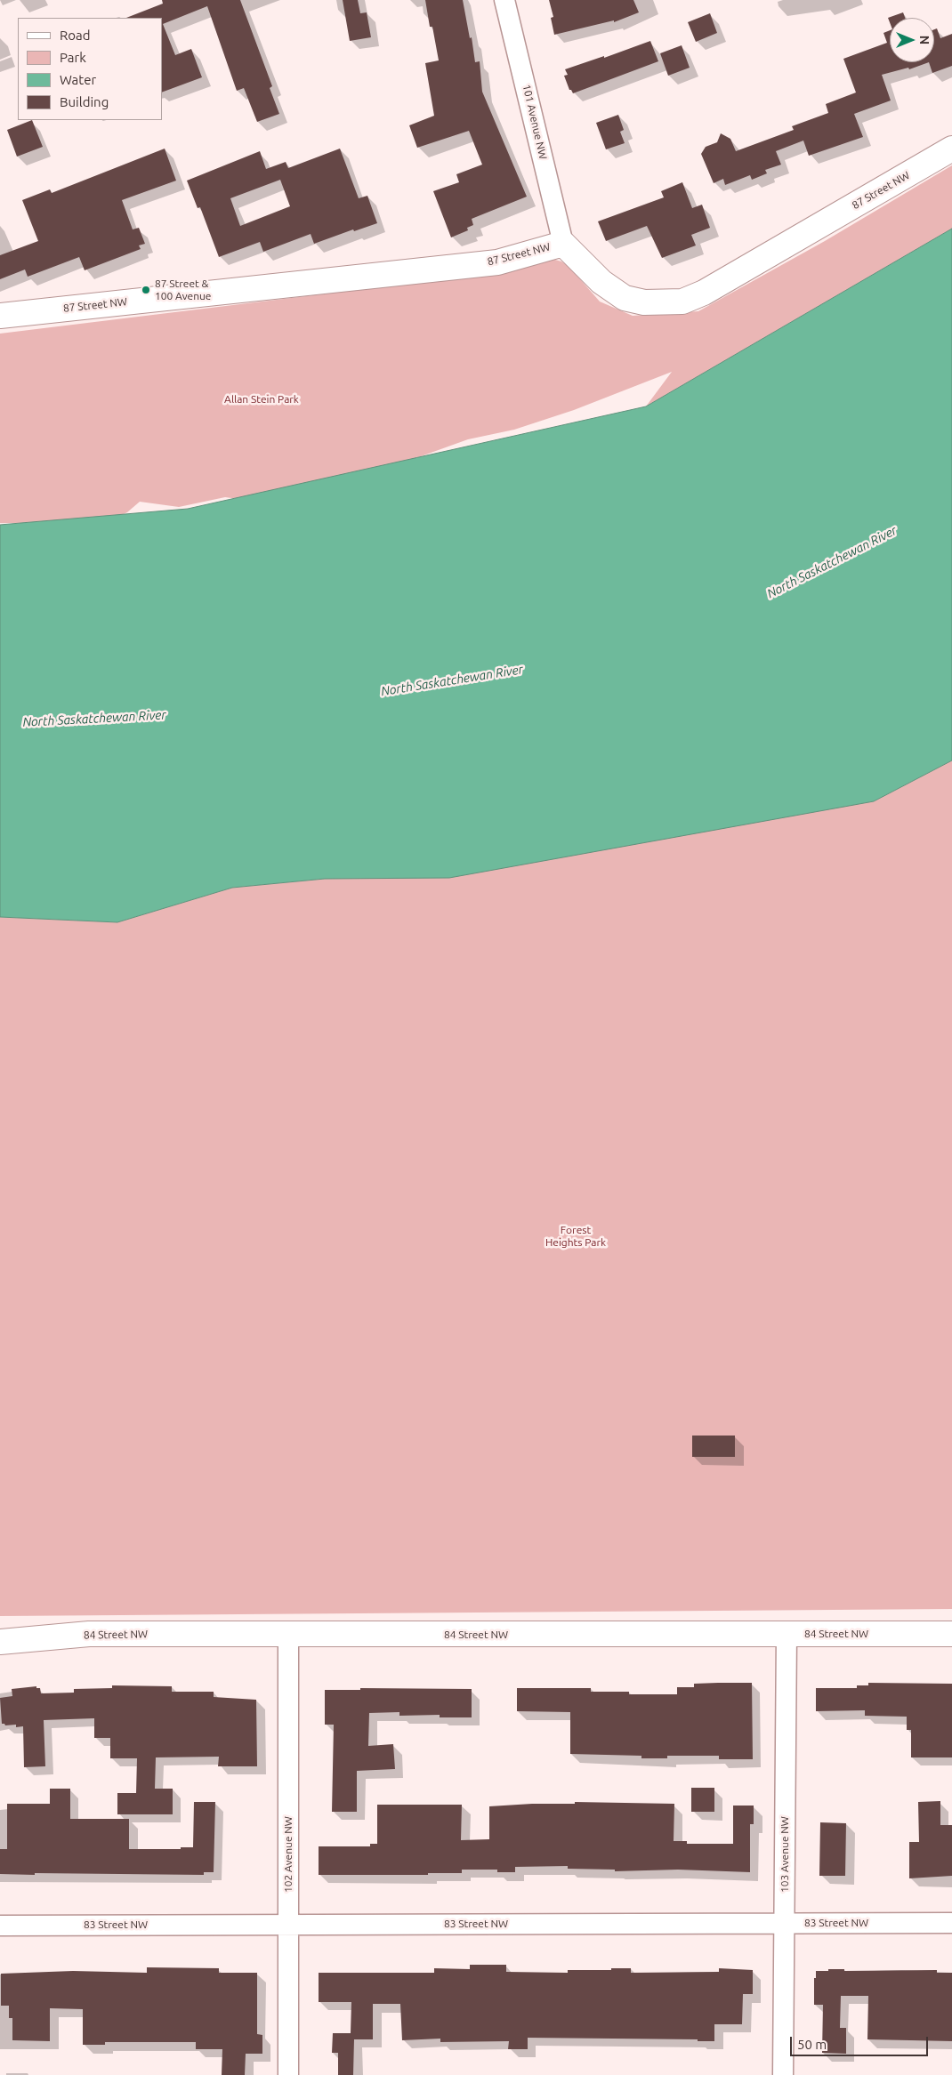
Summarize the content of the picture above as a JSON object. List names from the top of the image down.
{
  "streets": {
    "street": [
      "101 Avenue NW",
      "87 Street NW",
      "84 Street NW",
      "102 Avenue NW",
      "103 Avenue NW",
      "83 Street NW"
    ]
  },
  "crossings": [
    ["101 Avenue NW", "87 Street NW"],
    ["84 Street NW", "102 Avenue NW"],
    ["84 Street NW", "103 Avenue NW"],
    ["102 Avenue NW", "83 Street NW"],
    ["103 Avenue NW", "83 Street NW"]
  ],
  "water": ["North Saskatchewan River"],
  "parks": ["Allan Stein Park", "Forest Heights Park"],
  "places": ["87 Street & 100 Avenue"],
  "legend": [
    "Road",
    "Park",
    "Water",
    "Building"
  ],
  "scale_bar": "50 m",
  "north": "right"
}
